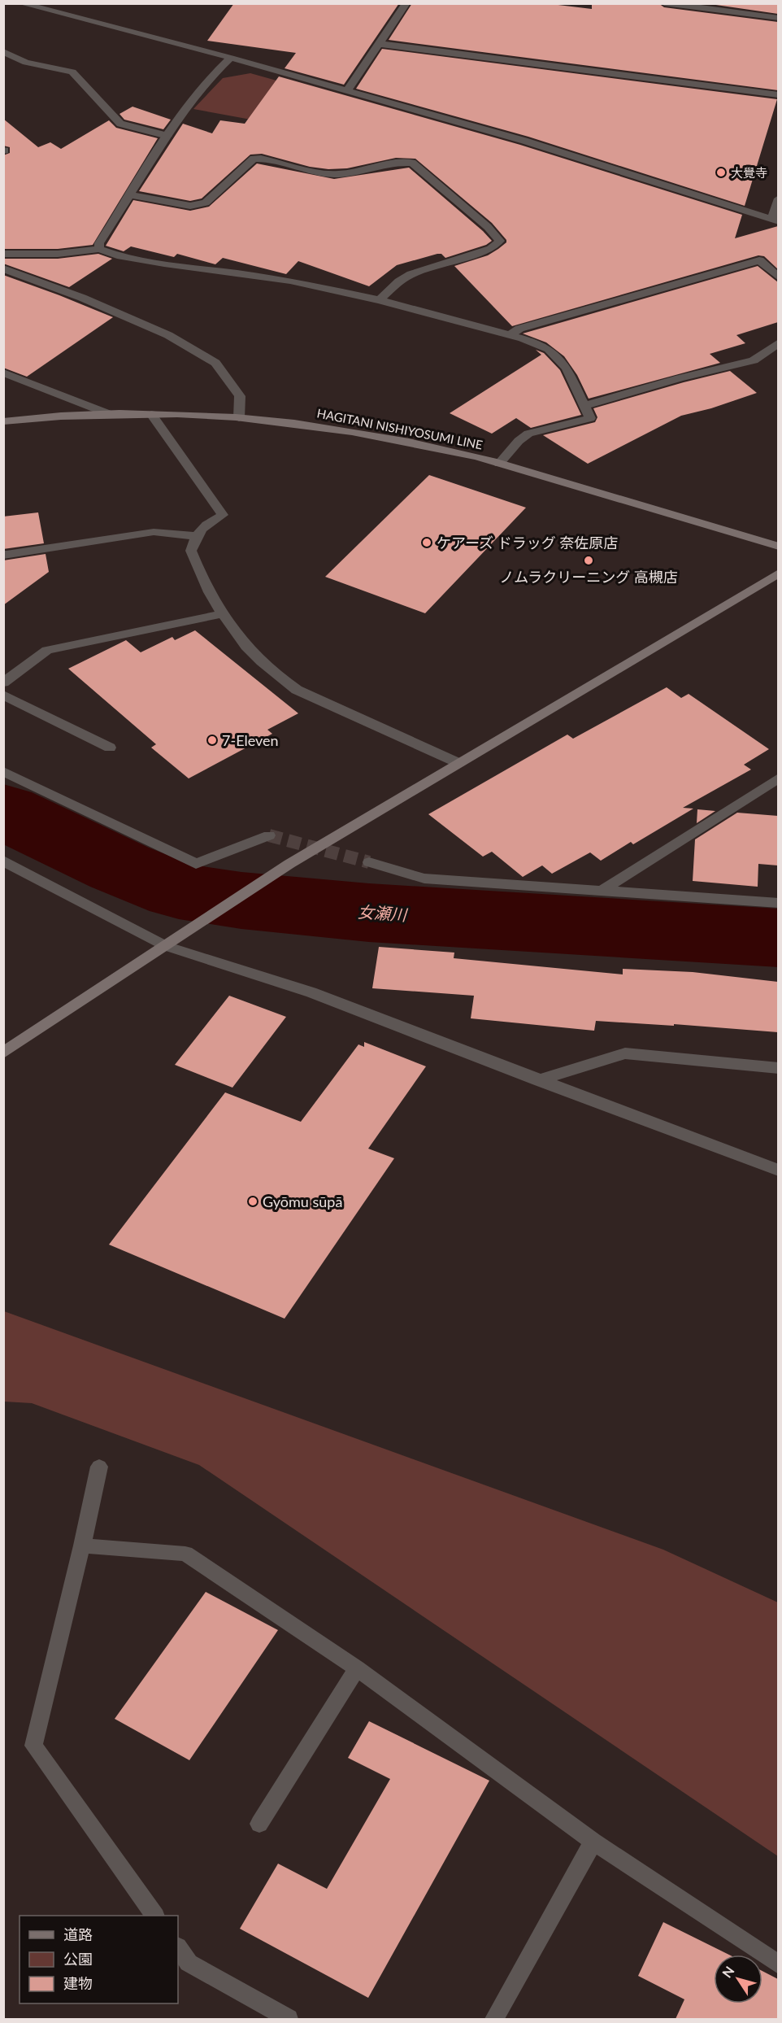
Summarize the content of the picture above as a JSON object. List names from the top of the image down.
{
  "streets": {
    "street": ["HAGITANI NISHIYOSUMI LINE"]
  },
  "water": ["女瀬川"],
  "places": [
    "大覺寺",
    "ケアーズ ドラッグ 奈佐原店",
    "ノムラクリーニング 高槻店",
    "7-Eleven",
    "Gyōmu sūpā"
  ],
  "legend": ["道路", "公園", "建物"],
  "north": "top left"
}
